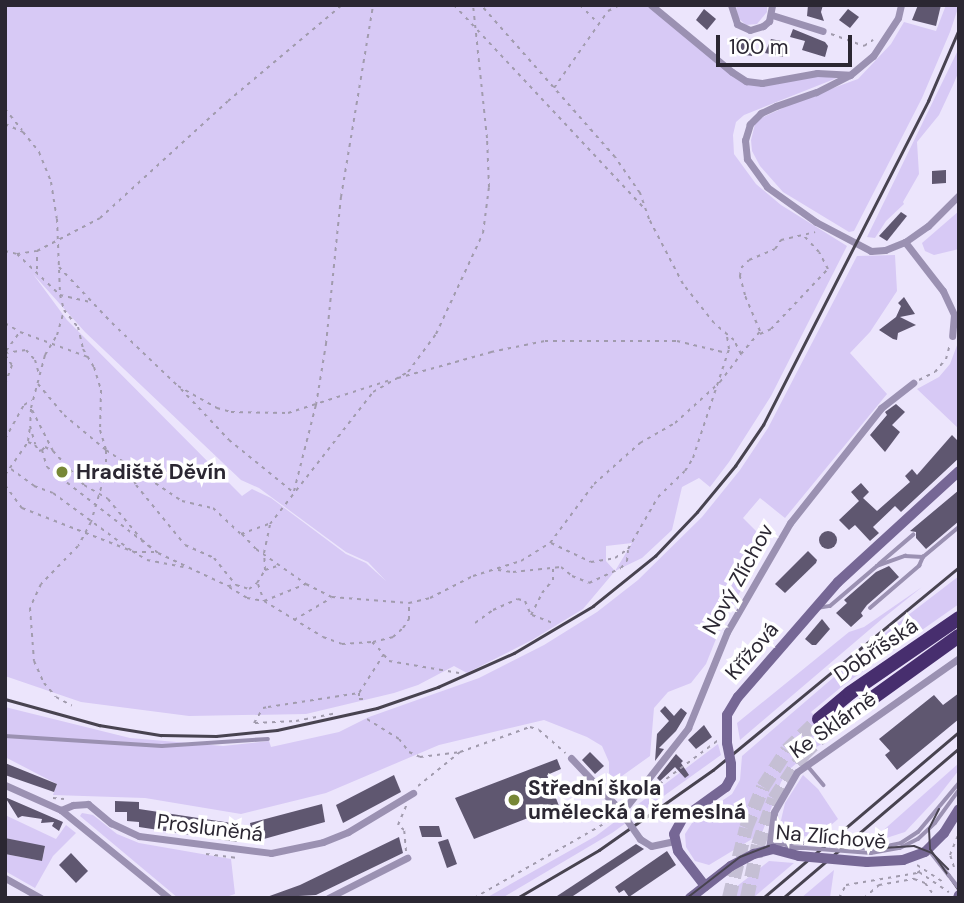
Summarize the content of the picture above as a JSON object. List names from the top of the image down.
{
  "streets": {
    "highway": ["Dobříšská"],
    "street": [
      "Nový Zlíchov",
      "Křížová",
      "Ke Sklárně",
      "Prosluněná",
      "Na Zlíchově"
    ]
  },
  "crossings": [
    ["Ke Sklárně", "Na Zlíchově"]
  ],
  "places": ["Hradiště Děvín", "Střední škola umělecká a řemeslná"],
  "scale_bar": "100 m"
}
